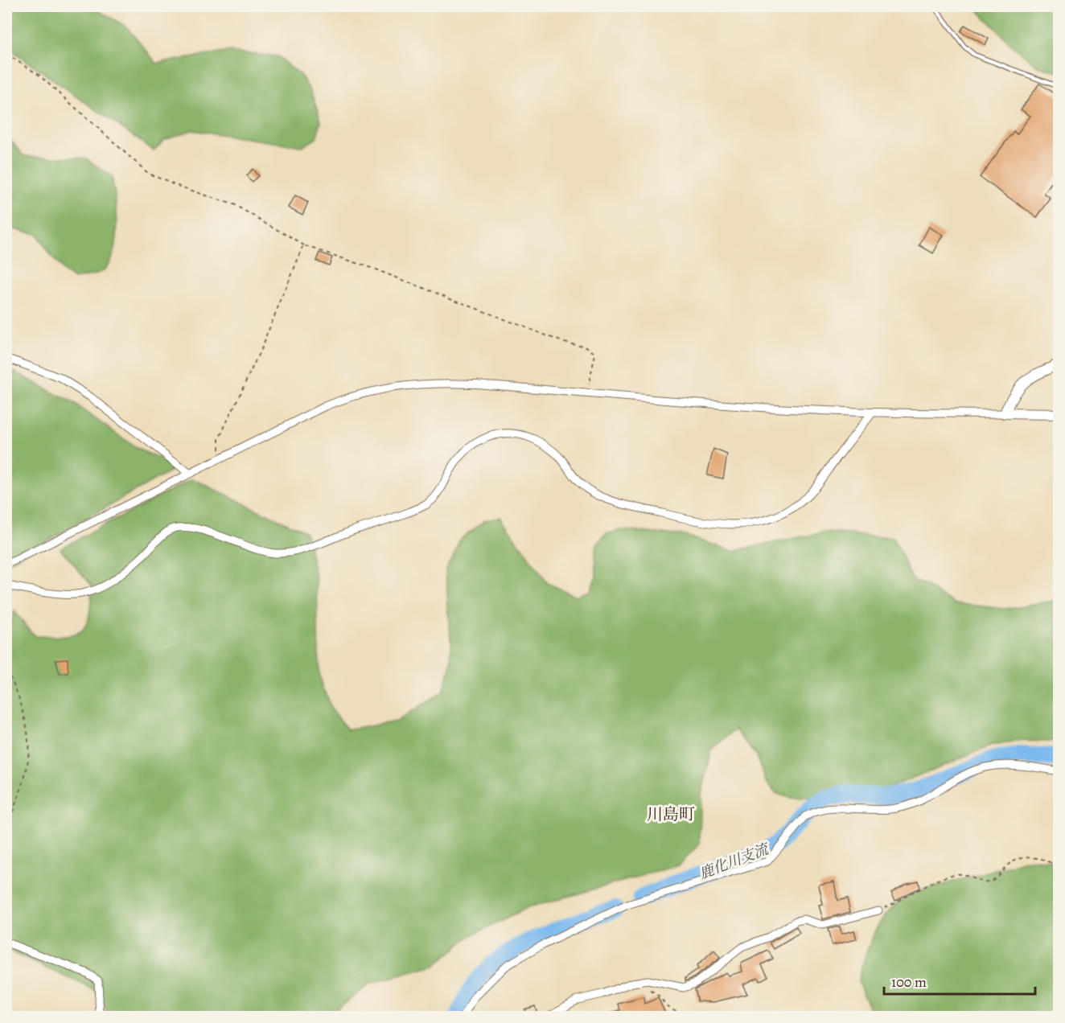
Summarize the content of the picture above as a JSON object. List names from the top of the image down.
{
  "districts": ["川島町"],
  "water": ["鹿化川支流"],
  "scale_bar": "100 m"
}
